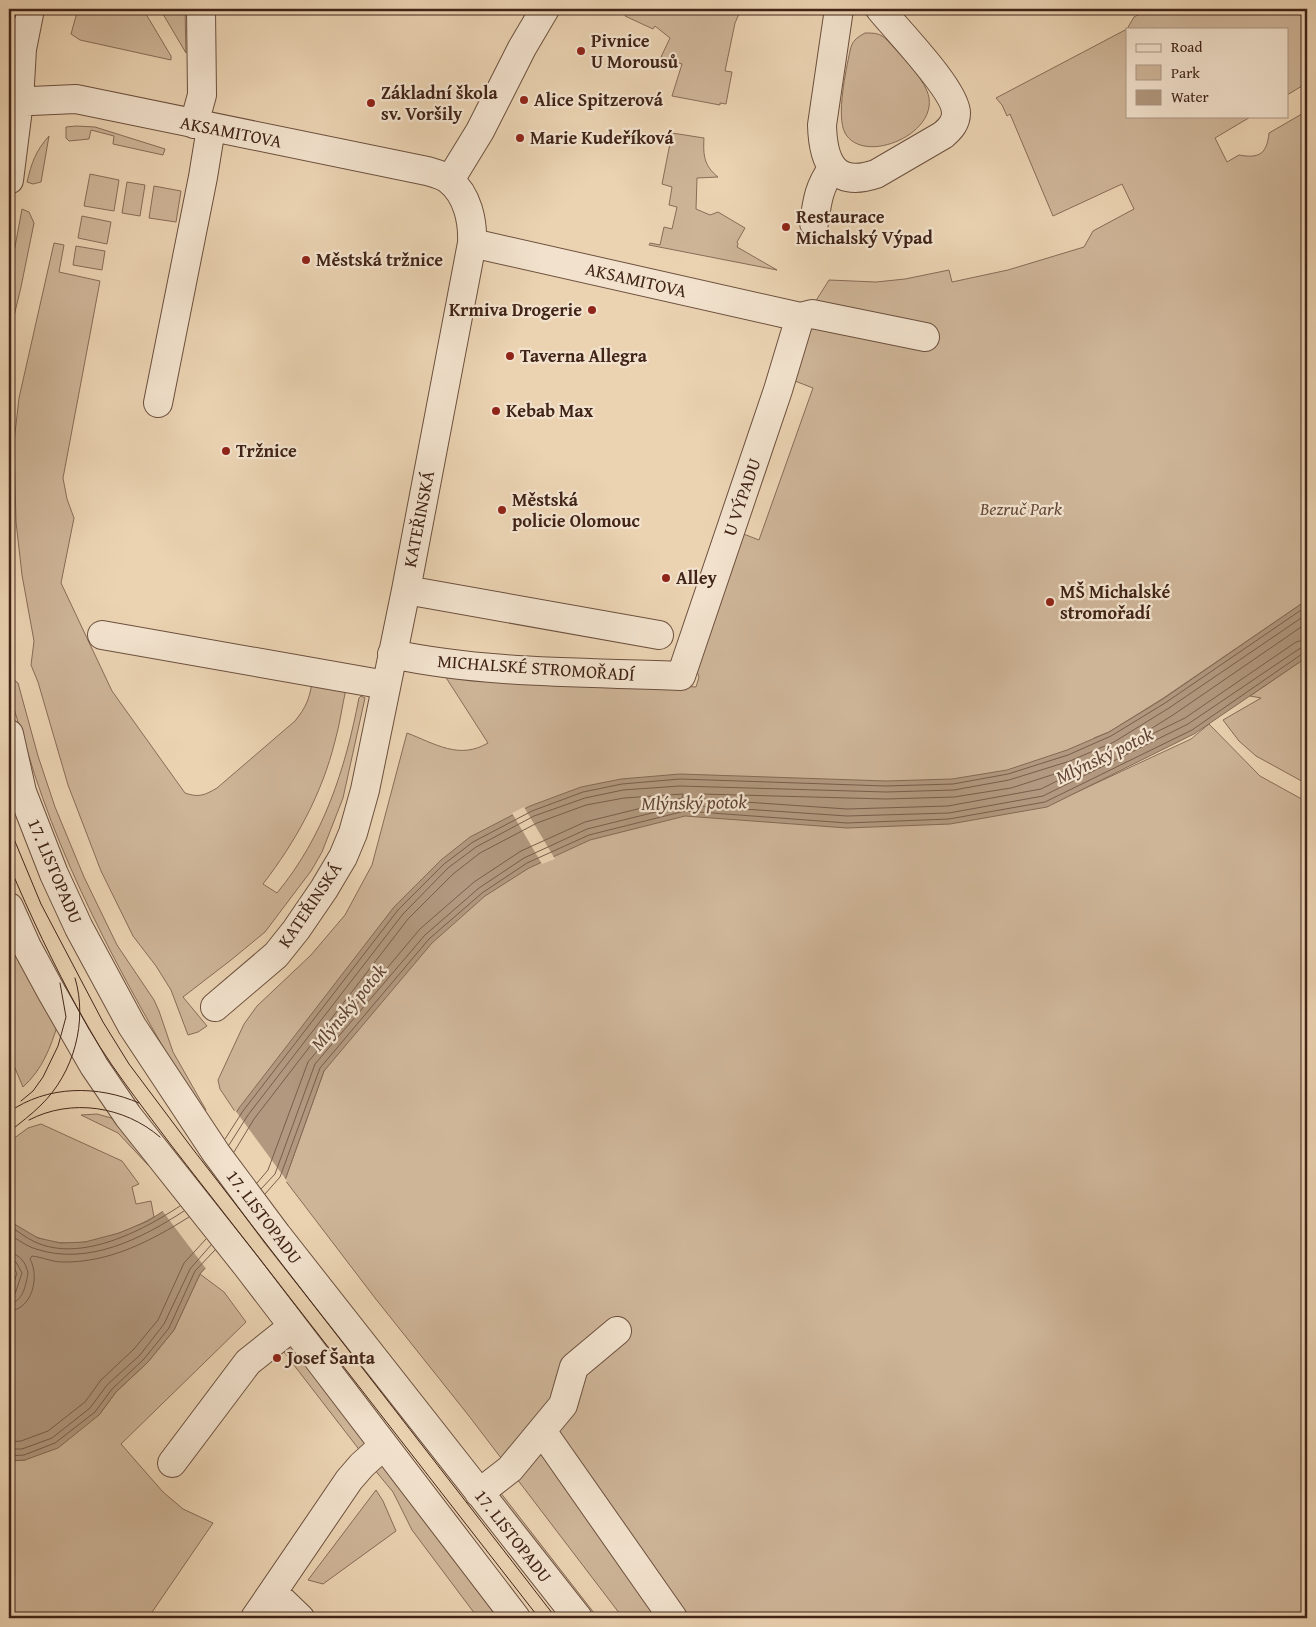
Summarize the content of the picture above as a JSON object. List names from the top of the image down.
{
  "streets": {
    "street": [
      "AKSAMITOVA",
      "U VÝPADU",
      "KATEŘINSKÁ",
      "MICHALSKÉ STROMOŘADÍ",
      "17. LISTOPADU"
    ]
  },
  "crossings": [
    ["AKSAMITOVA", "U VÝPADU"],
    ["AKSAMITOVA", "KATEŘINSKÁ"],
    ["U VÝPADU", "MICHALSKÉ STROMOŘADÍ"],
    ["KATEŘINSKÁ", "MICHALSKÉ STROMOŘADÍ"]
  ],
  "water": ["Mlýnský potok"],
  "parks": ["Bezruč Park"],
  "places": [
    "Pivnice U Morousů",
    "Alice Spitzerová",
    "Základní škola sv. Voršily",
    "Marie Kudeříková",
    "Restaurace Michalský Výpad",
    "Městská tržnice",
    "Krmiva Drogerie",
    "Taverna Allegra",
    "Kebab Max",
    "Tržnice",
    "Městská policie Olomouc",
    "Alley",
    "MŠ Michalské stromořadí",
    "Josef Šanta"
  ],
  "legend": ["Road", "Park", "Water"]
}
